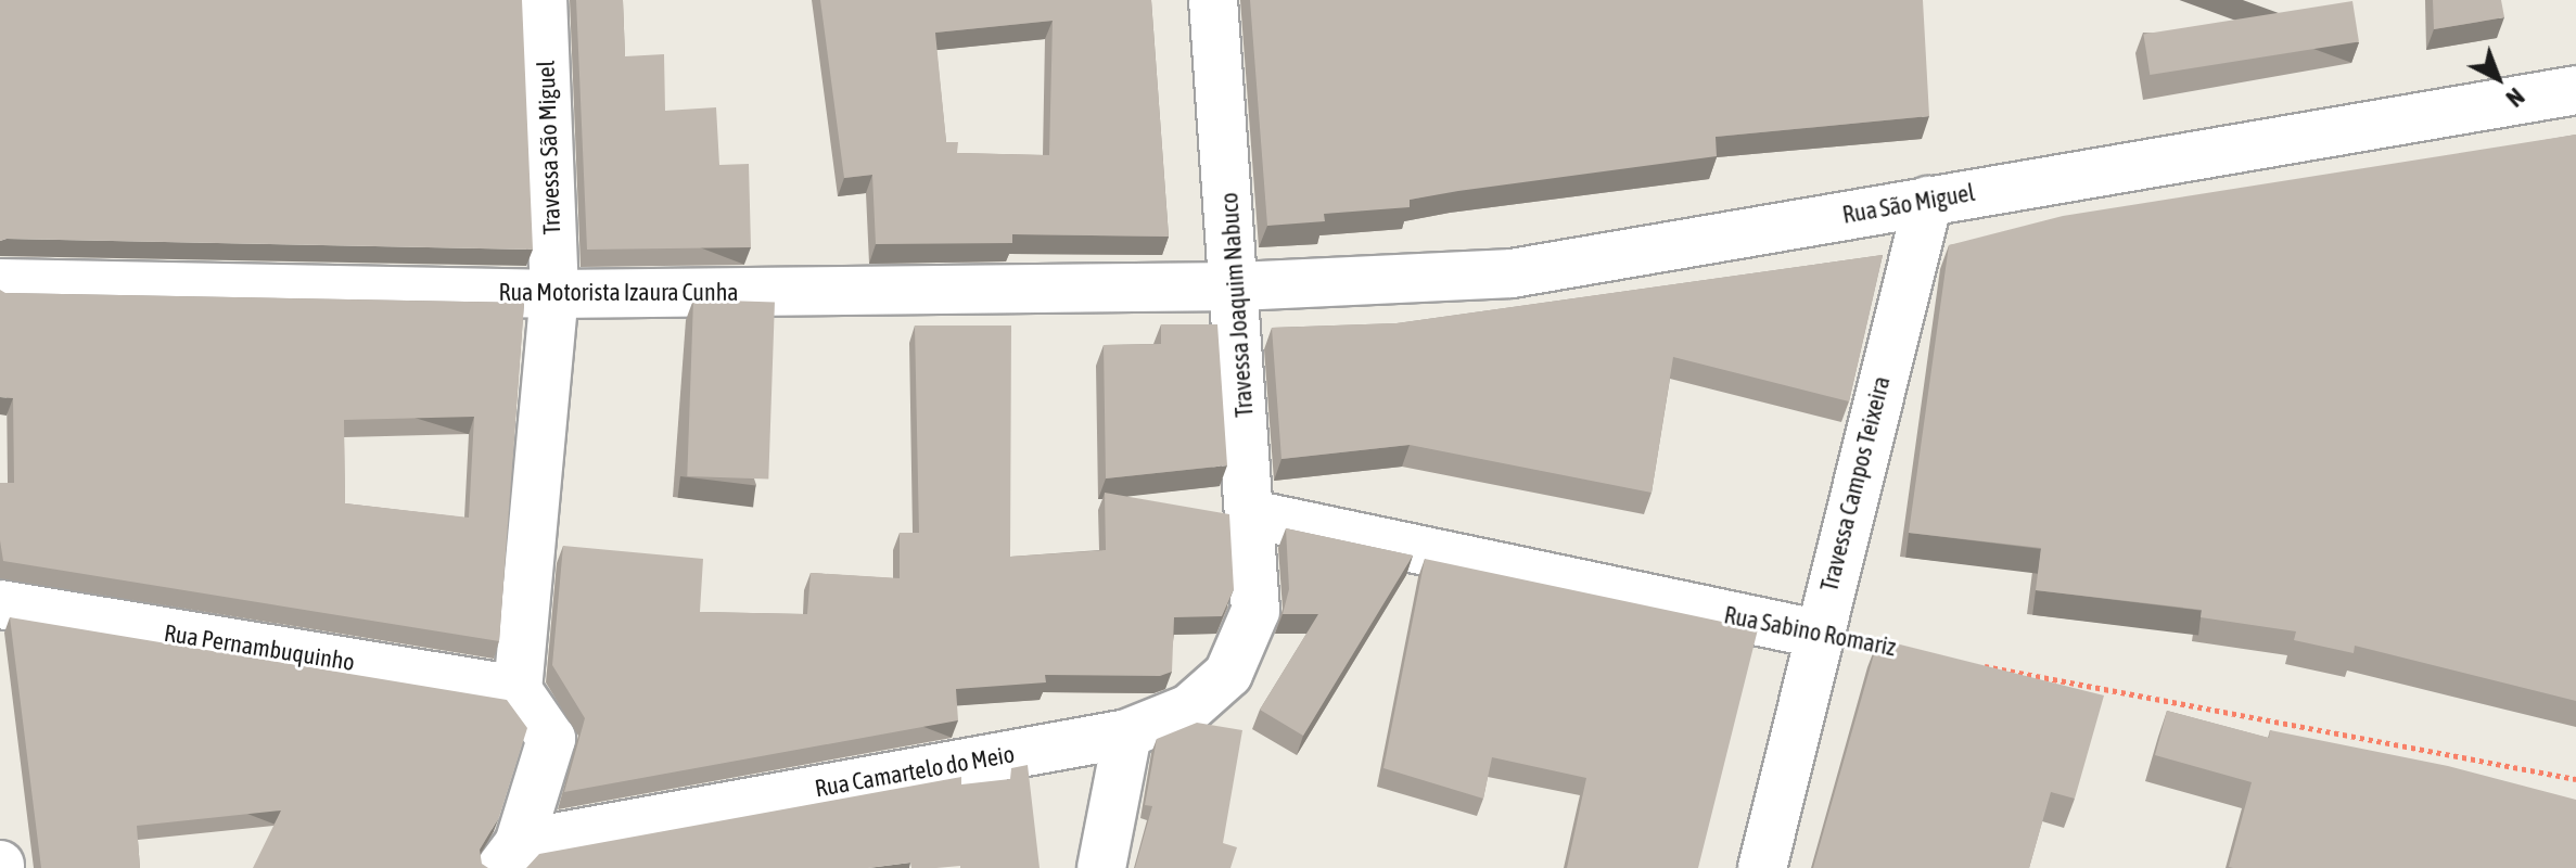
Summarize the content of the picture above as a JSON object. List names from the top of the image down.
{
  "streets": {
    "street": [
      "Travessa São Miguel",
      "Rua São Miguel",
      "Rua Motorista Izaura Cunha",
      "Travessa Joaquim Nabuco",
      "Travessa Campos Teixeira",
      "Rua Sabino Romariz",
      "Rua Pernambuquinho",
      "Rua Camartelo do Meio"
    ]
  },
  "crossings": [
    ["Travessa São Miguel", "Rua Motorista Izaura Cunha"],
    ["Travessa São Miguel", "Rua Pernambuquinho"],
    ["Travessa São Miguel", "Rua Camartelo do Meio"],
    ["Rua São Miguel", "Rua Motorista Izaura Cunha"],
    ["Rua São Miguel", "Travessa Joaquim Nabuco"],
    ["Rua São Miguel", "Travessa Campos Teixeira"],
    ["Rua Motorista Izaura Cunha", "Travessa Joaquim Nabuco"],
    ["Travessa Joaquim Nabuco", "Rua Sabino Romariz"],
    ["Travessa Joaquim Nabuco", "Rua Camartelo do Meio"],
    ["Travessa Campos Teixeira", "Rua Sabino Romariz"],
    ["Rua Pernambuquinho", "Rua Camartelo do Meio"]
  ],
  "north": "bottom right"
}
